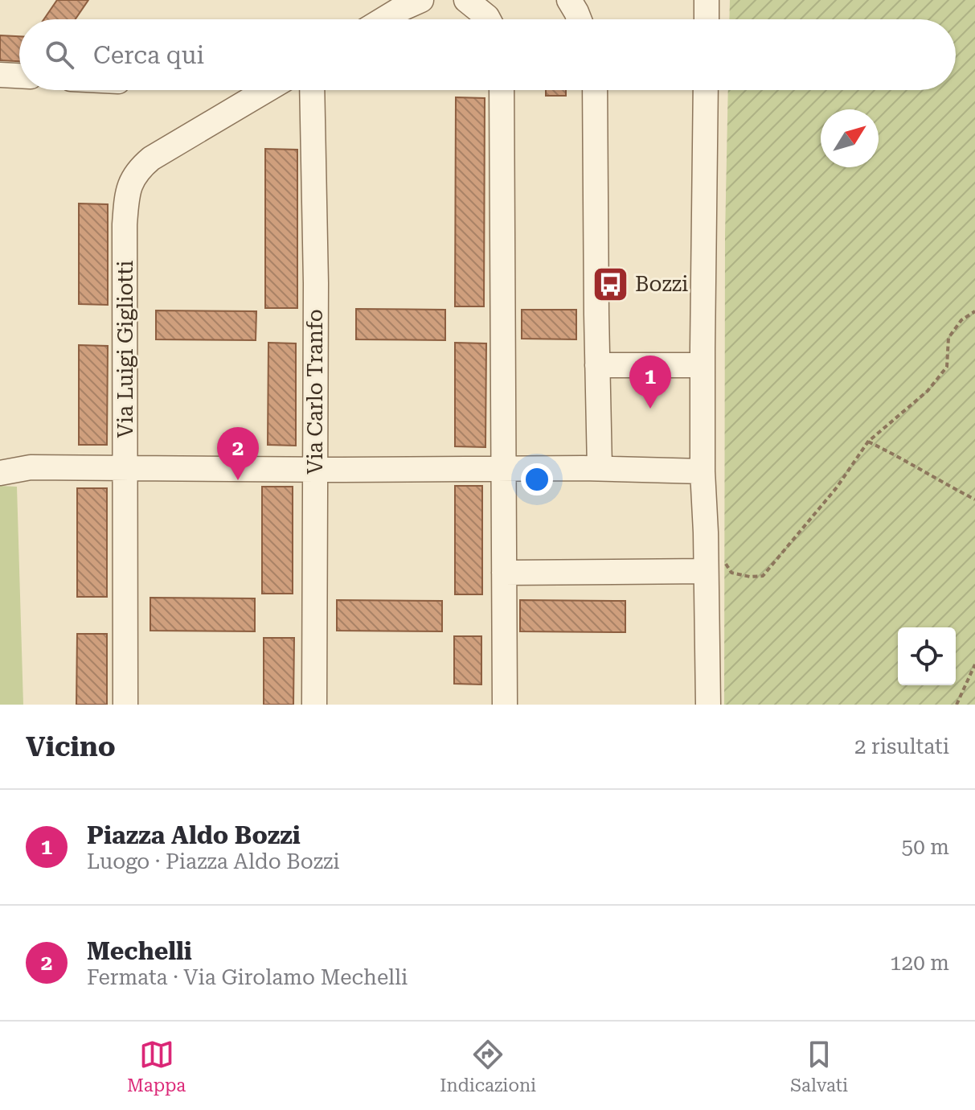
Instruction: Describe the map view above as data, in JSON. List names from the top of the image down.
{
  "streets": {
    "street": ["Via Luigi Gigliotti", "Via Carlo Tranfo"]
  },
  "places": {
    "bus stop": ["Bozzi"]
  },
  "north": "top right",
  "page": {
    "search": "Cerca qui",
    "pins": ["1", "2"],
    "heading": ["Vicino", "2 risultati"],
    "list": [
      {
        "mark": "1",
        "name": "Piazza Aldo Bozzi",
        "note": "Luogo · Piazza Aldo Bozzi",
        "value": "50 m"
      },
      {
        "mark": "2",
        "name": "Mechelli",
        "note": "Fermata · Via Girolamo Mechelli",
        "value": "120 m"
      }
    ],
    "nav": ["Mappa", "Indicazioni", "Salvati"]
  }
}
